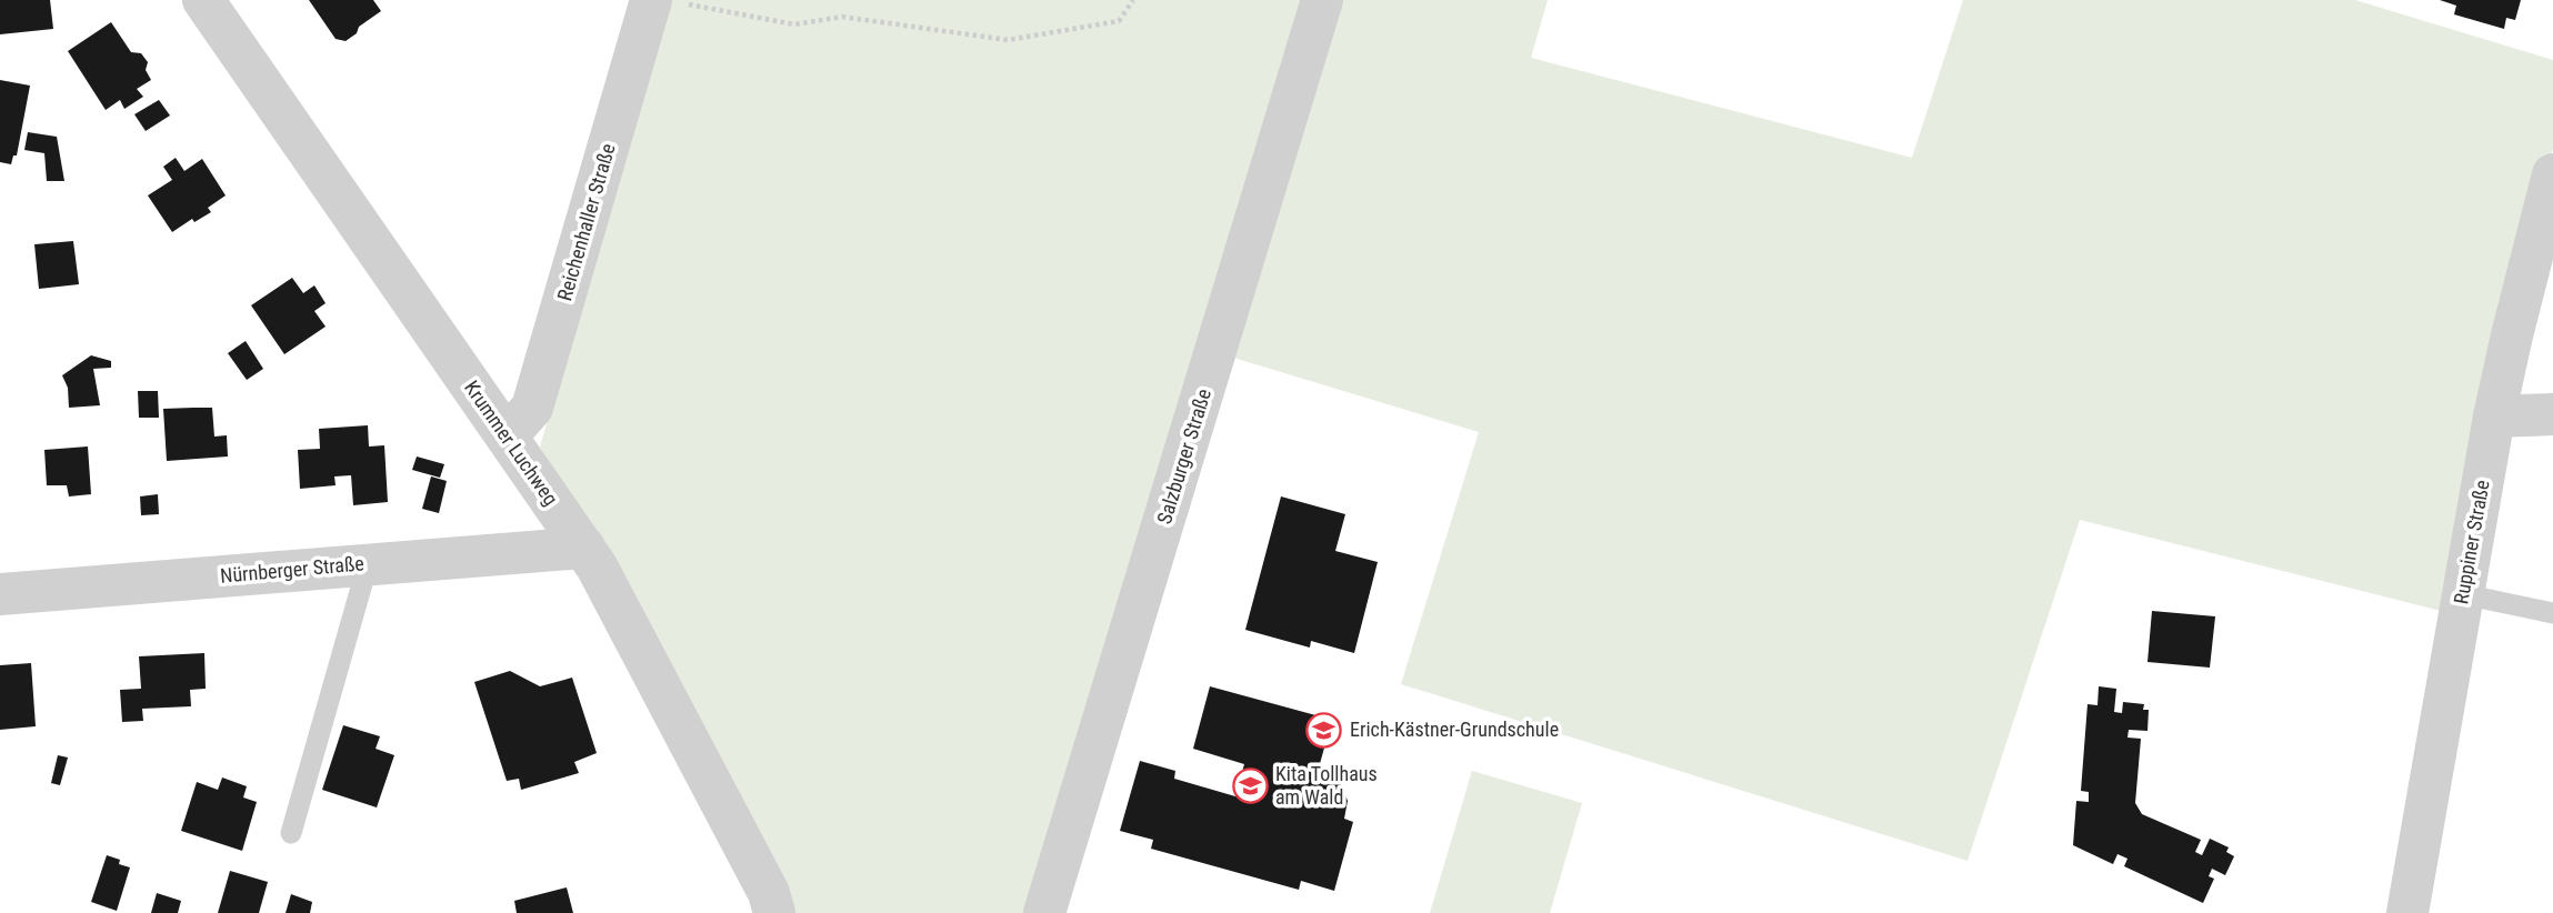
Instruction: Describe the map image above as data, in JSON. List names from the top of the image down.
{
  "streets": {
    "street": [
      "Reichenhaller Straße",
      "Krummer Luchweg",
      "Salzburger Straße",
      "Ruppiner Straße",
      "Nürnberger Straße"
    ]
  },
  "crossings": [
    ["Reichenhaller Straße", "Krummer Luchweg"],
    ["Krummer Luchweg", "Nürnberger Straße"]
  ],
  "places": {
    "school or university": ["Erich-Kästner-Grundschule", "Kita Tollhaus am Wald"]
  }
}
